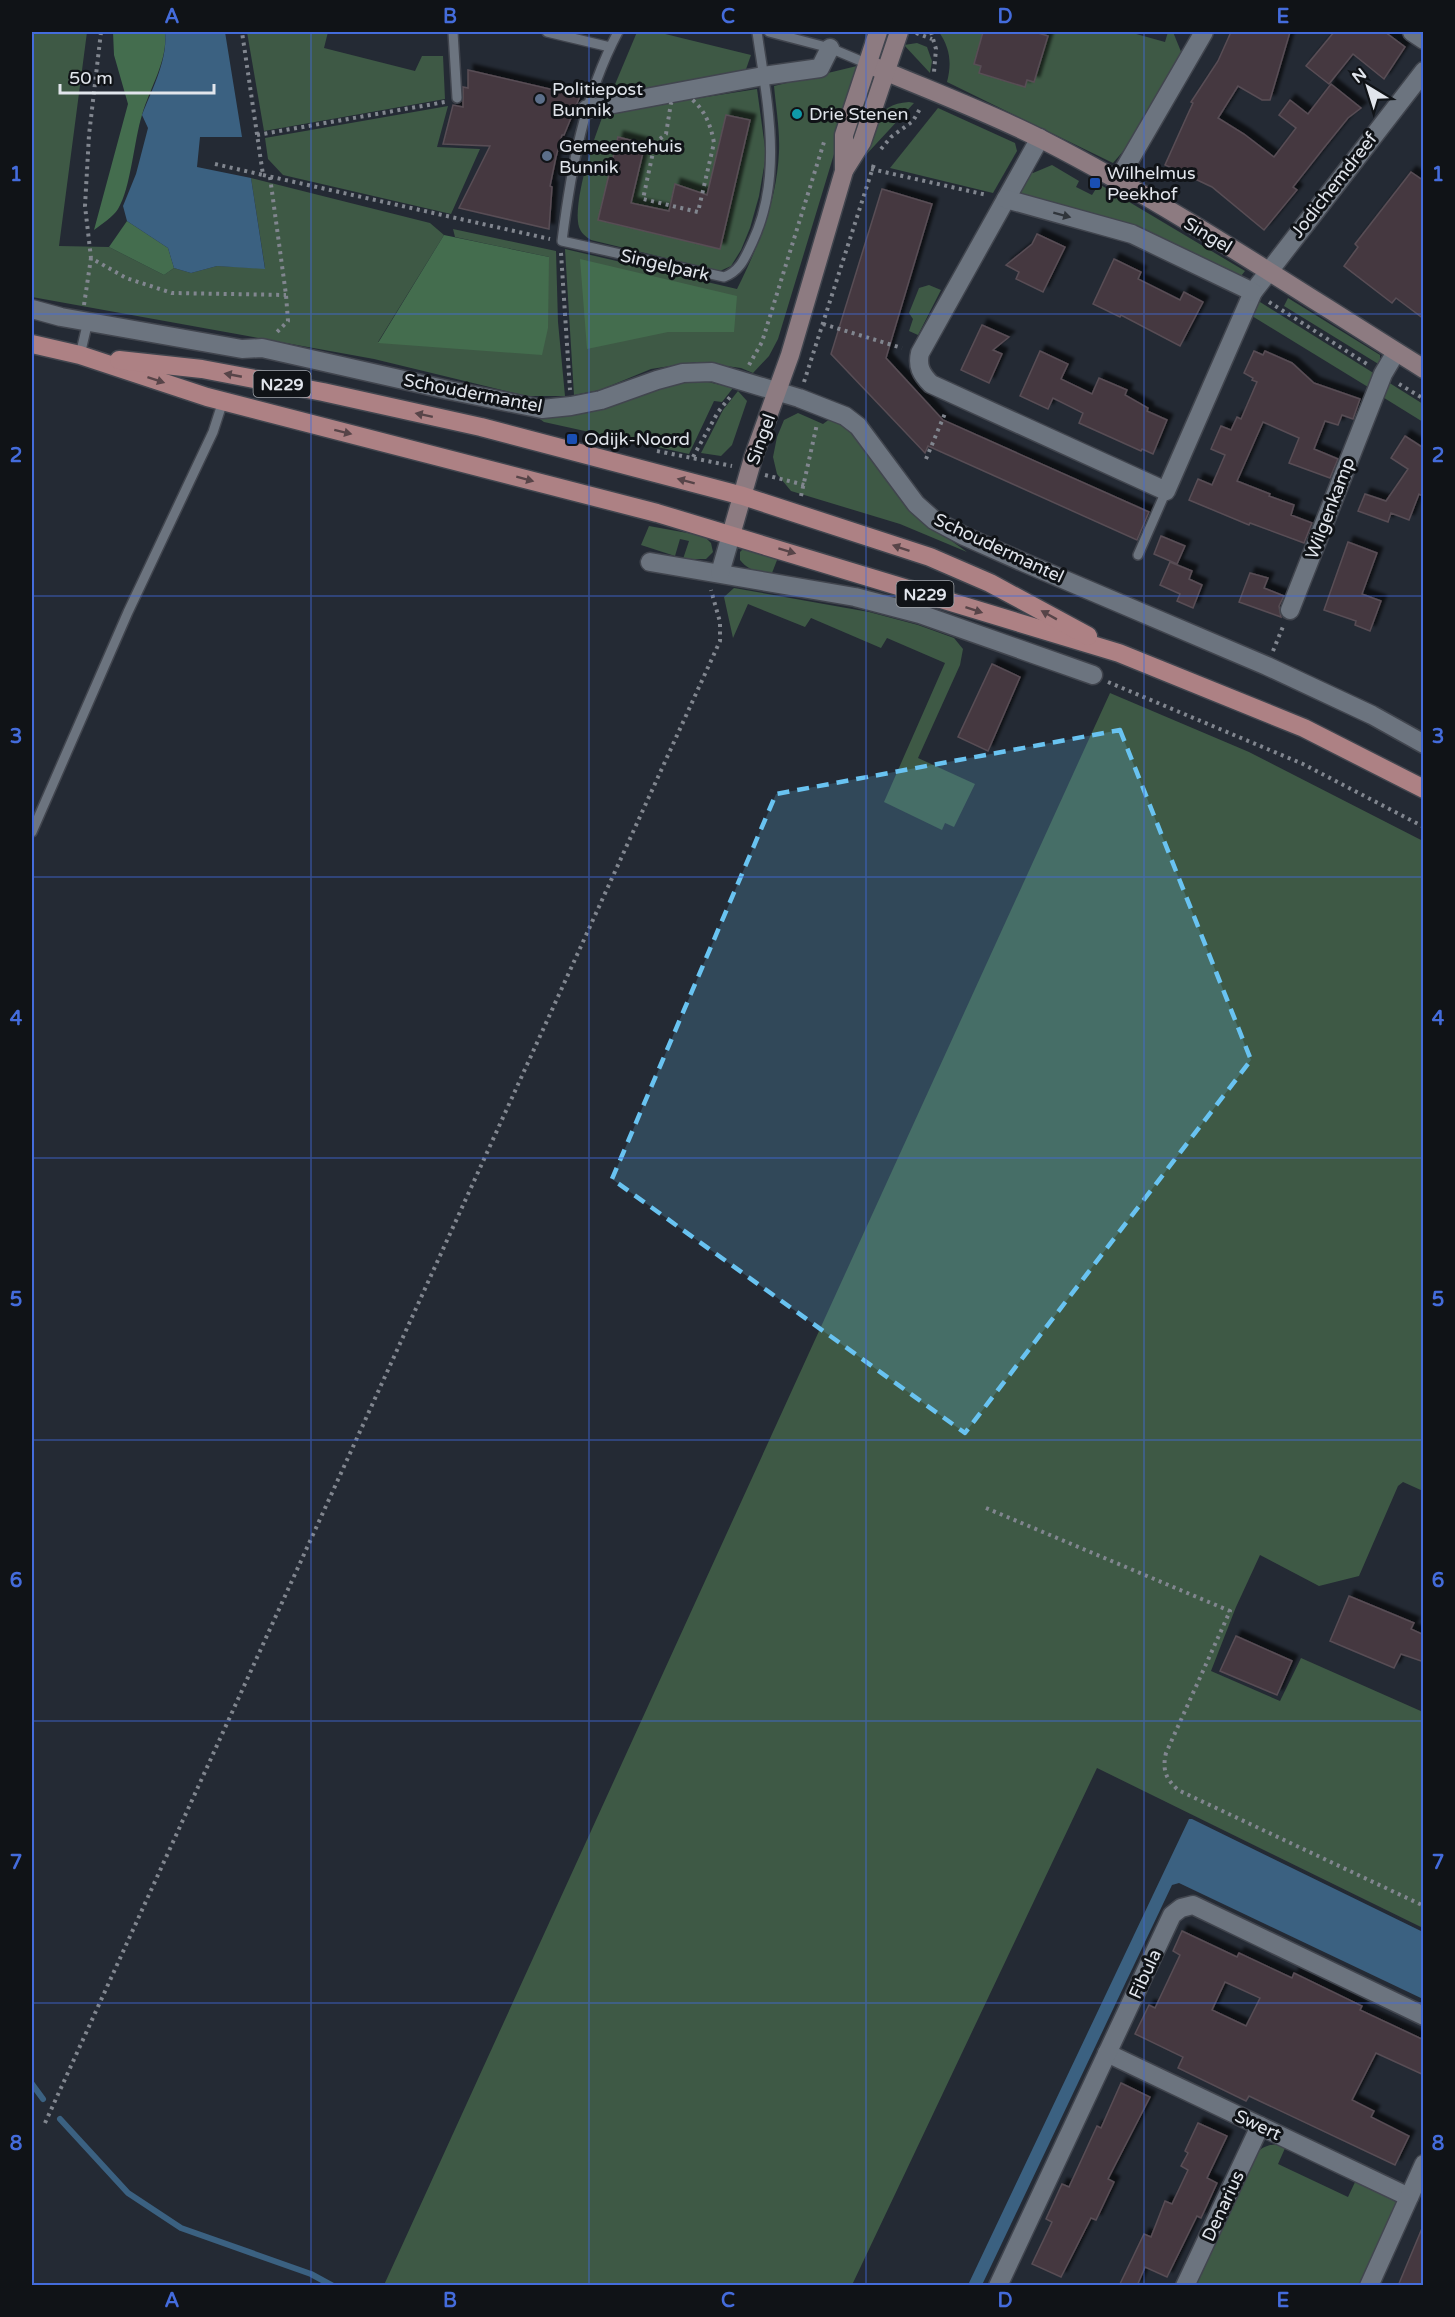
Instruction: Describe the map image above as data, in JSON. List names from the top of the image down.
{
  "streets": {
    "main road": ["N229", "Schoudermantel"],
    "street": [
      "Jodichemdreef",
      "Singel",
      "Wilgenkamp",
      "Fibula",
      "Swert",
      "Denarius"
    ],
    "lane": ["Singelpark"]
  },
  "crossings": [
    ["Jodichemdreef", "Singel"],
    ["Singel", "Schoudermantel"],
    ["Singel", "Wilgenkamp"],
    ["Fibula", "Swert"],
    ["Swert", "Denarius"]
  ],
  "places": {
    "other": ["Politiepost Bunnik", "Drie Stenen", "Gemeentehuis Bunnik"],
    "transit": ["Wilhelmus Peekhof", "Odijk-Noord"]
  },
  "scale_bar": "50 m",
  "north": "top left",
  "grid": {
    "columns": [
      "A",
      "B",
      "C",
      "D",
      "E"
    ],
    "rows": [
      "1",
      "2",
      "3",
      "4",
      "5",
      "6",
      "7",
      "8"
    ]
  }
}
